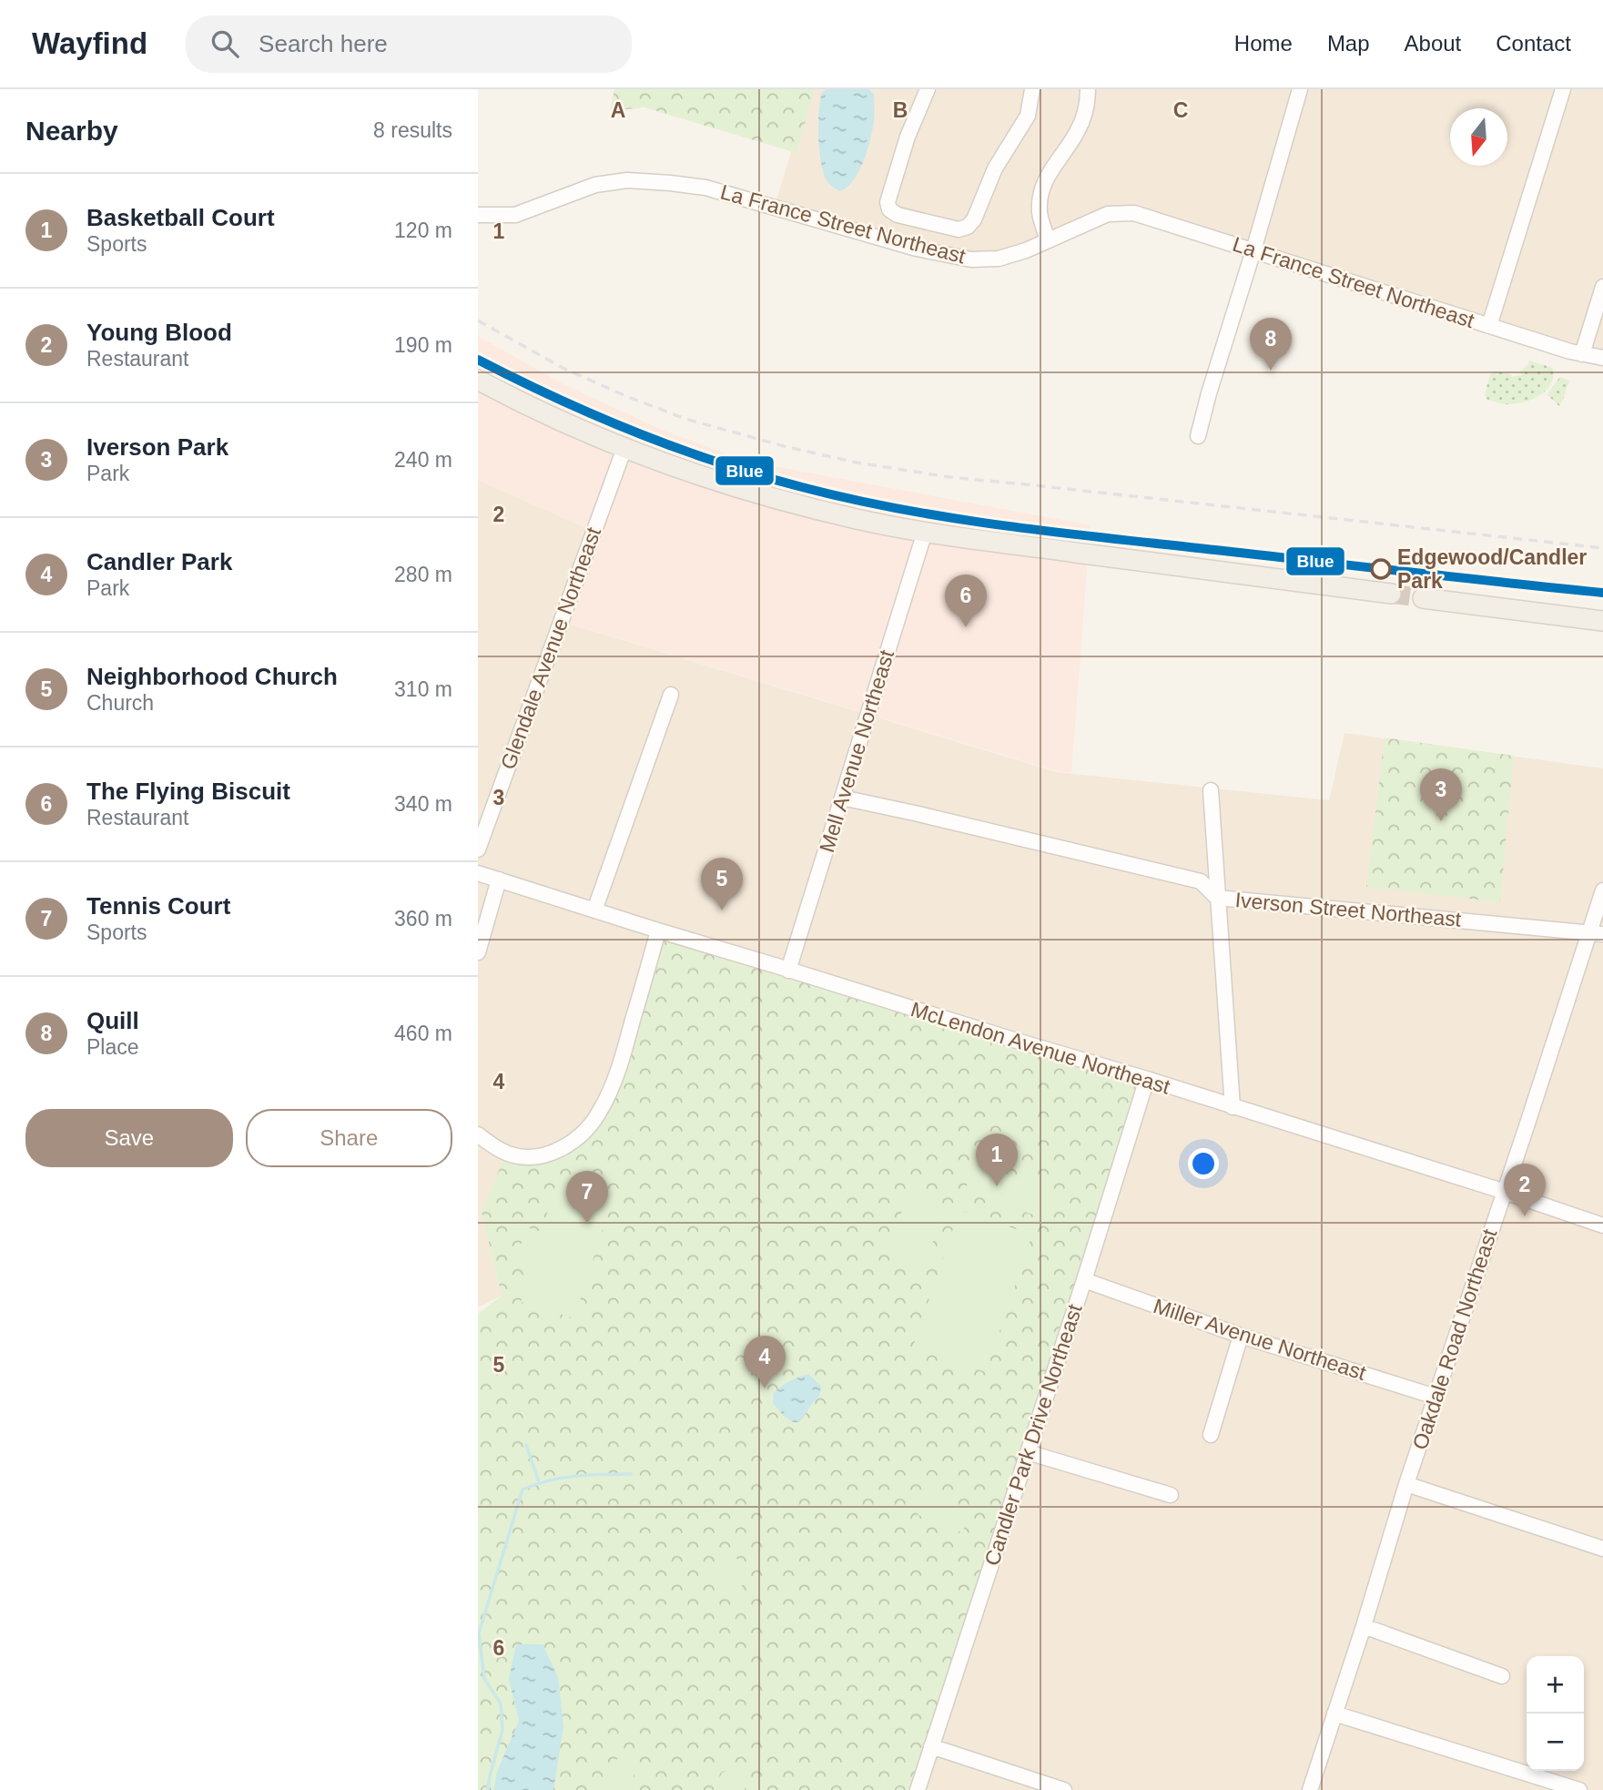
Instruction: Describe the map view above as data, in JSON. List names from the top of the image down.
{
  "streets": {
    "street": [
      "La France Street Northeast",
      "Glendale Avenue Northeast",
      "Mell Avenue Northeast",
      "Iverson Street Northeast",
      "McLendon Avenue Northeast",
      "Miller Avenue Northeast",
      "Oakdale Road Northeast",
      "Candler Park Drive Northeast"
    ]
  },
  "crossings": [
    ["Mell Avenue Northeast", "Iverson Street Northeast"],
    ["Mell Avenue Northeast", "McLendon Avenue Northeast"],
    ["Iverson Street Northeast", "Oakdale Road Northeast"],
    ["McLendon Avenue Northeast", "Oakdale Road Northeast"],
    ["McLendon Avenue Northeast", "Candler Park Drive Northeast"],
    ["Miller Avenue Northeast", "Oakdale Road Northeast"],
    ["Miller Avenue Northeast", "Candler Park Drive Northeast"]
  ],
  "places": ["Edgewood/Candler Park"],
  "lines": ["transit line Blue"],
  "north": "bottom",
  "page": {
    "header": "Wayfind",
    "search": "Search here",
    "nav": [
      "Home",
      "Map",
      "About",
      "Contact"
    ],
    "heading": ["Nearby", "8 results"],
    "list": [
      {
        "mark": "1",
        "name": "Basketball Court",
        "note": "Sports",
        "value": "120 m"
      },
      {
        "mark": "2",
        "name": "Young Blood",
        "note": "Restaurant",
        "value": "190 m"
      },
      {
        "mark": "3",
        "name": "Iverson Park",
        "note": "Park",
        "value": "240 m"
      },
      {
        "mark": "4",
        "name": "Candler Park",
        "note": "Park",
        "value": "280 m"
      },
      {
        "mark": "5",
        "name": "Neighborhood Church",
        "note": "Church",
        "value": "310 m"
      },
      {
        "mark": "6",
        "name": "The Flying Biscuit",
        "note": "Restaurant",
        "value": "340 m"
      },
      {
        "mark": "7",
        "name": "Tennis Court",
        "note": "Sports",
        "value": "360 m"
      },
      {
        "mark": "8",
        "name": "Quill",
        "note": "Place",
        "value": "460 m"
      }
    ],
    "pins": [
      "8",
      "6",
      "3",
      "5",
      "1",
      "2",
      "7",
      "4"
    ],
    "buttons": ["Save", "Share"],
    "map_buttons": ["+", "−"]
  },
  "grid": {
    "columns": ["A", "B", "C"],
    "rows": [
      "1",
      "2",
      "3",
      "4",
      "5",
      "6"
    ]
  }
}
